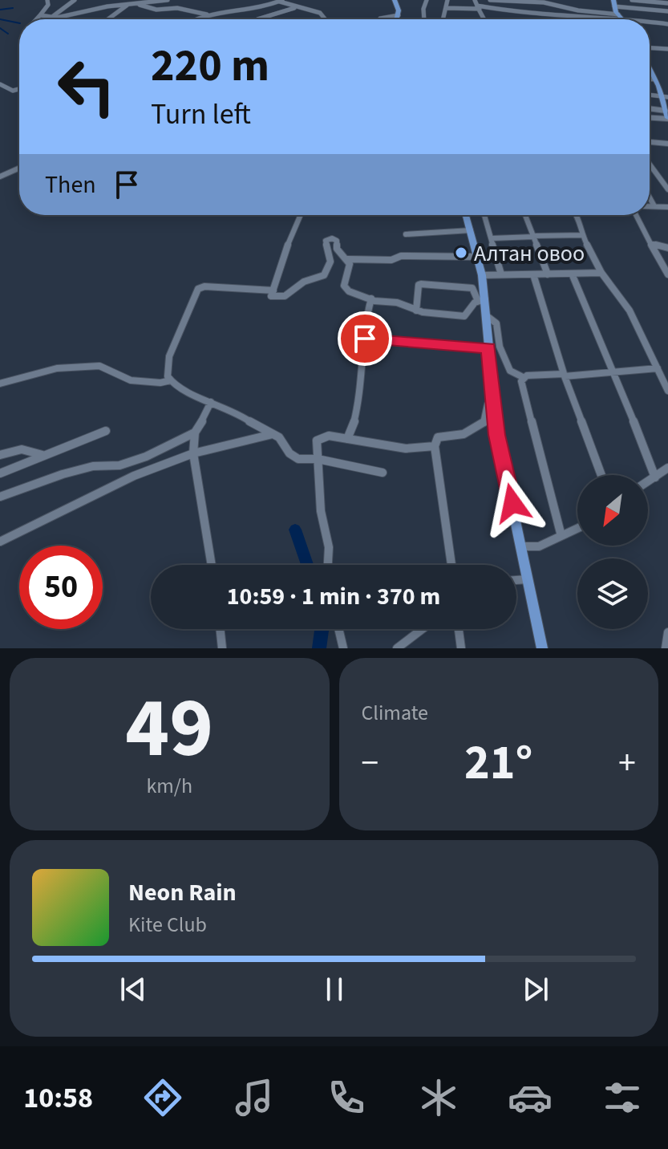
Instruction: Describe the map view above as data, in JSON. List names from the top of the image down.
{
  "places": ["Алтан овоо"],
  "north": "bottom left",
  "page": {
    "turn": ["220 m", "Turn left"],
    "then": "Then",
    "limit": "50",
    "trip": "10:59 · 1 min · 370 m",
    "tile": [
      ["49", "km/h"],
      "Climate"
    ],
    "heat": ["−", "21°", "+"],
    "song": ["Neon Rain", "Kite Club"],
    "tabs": "10:58"
  }
}
